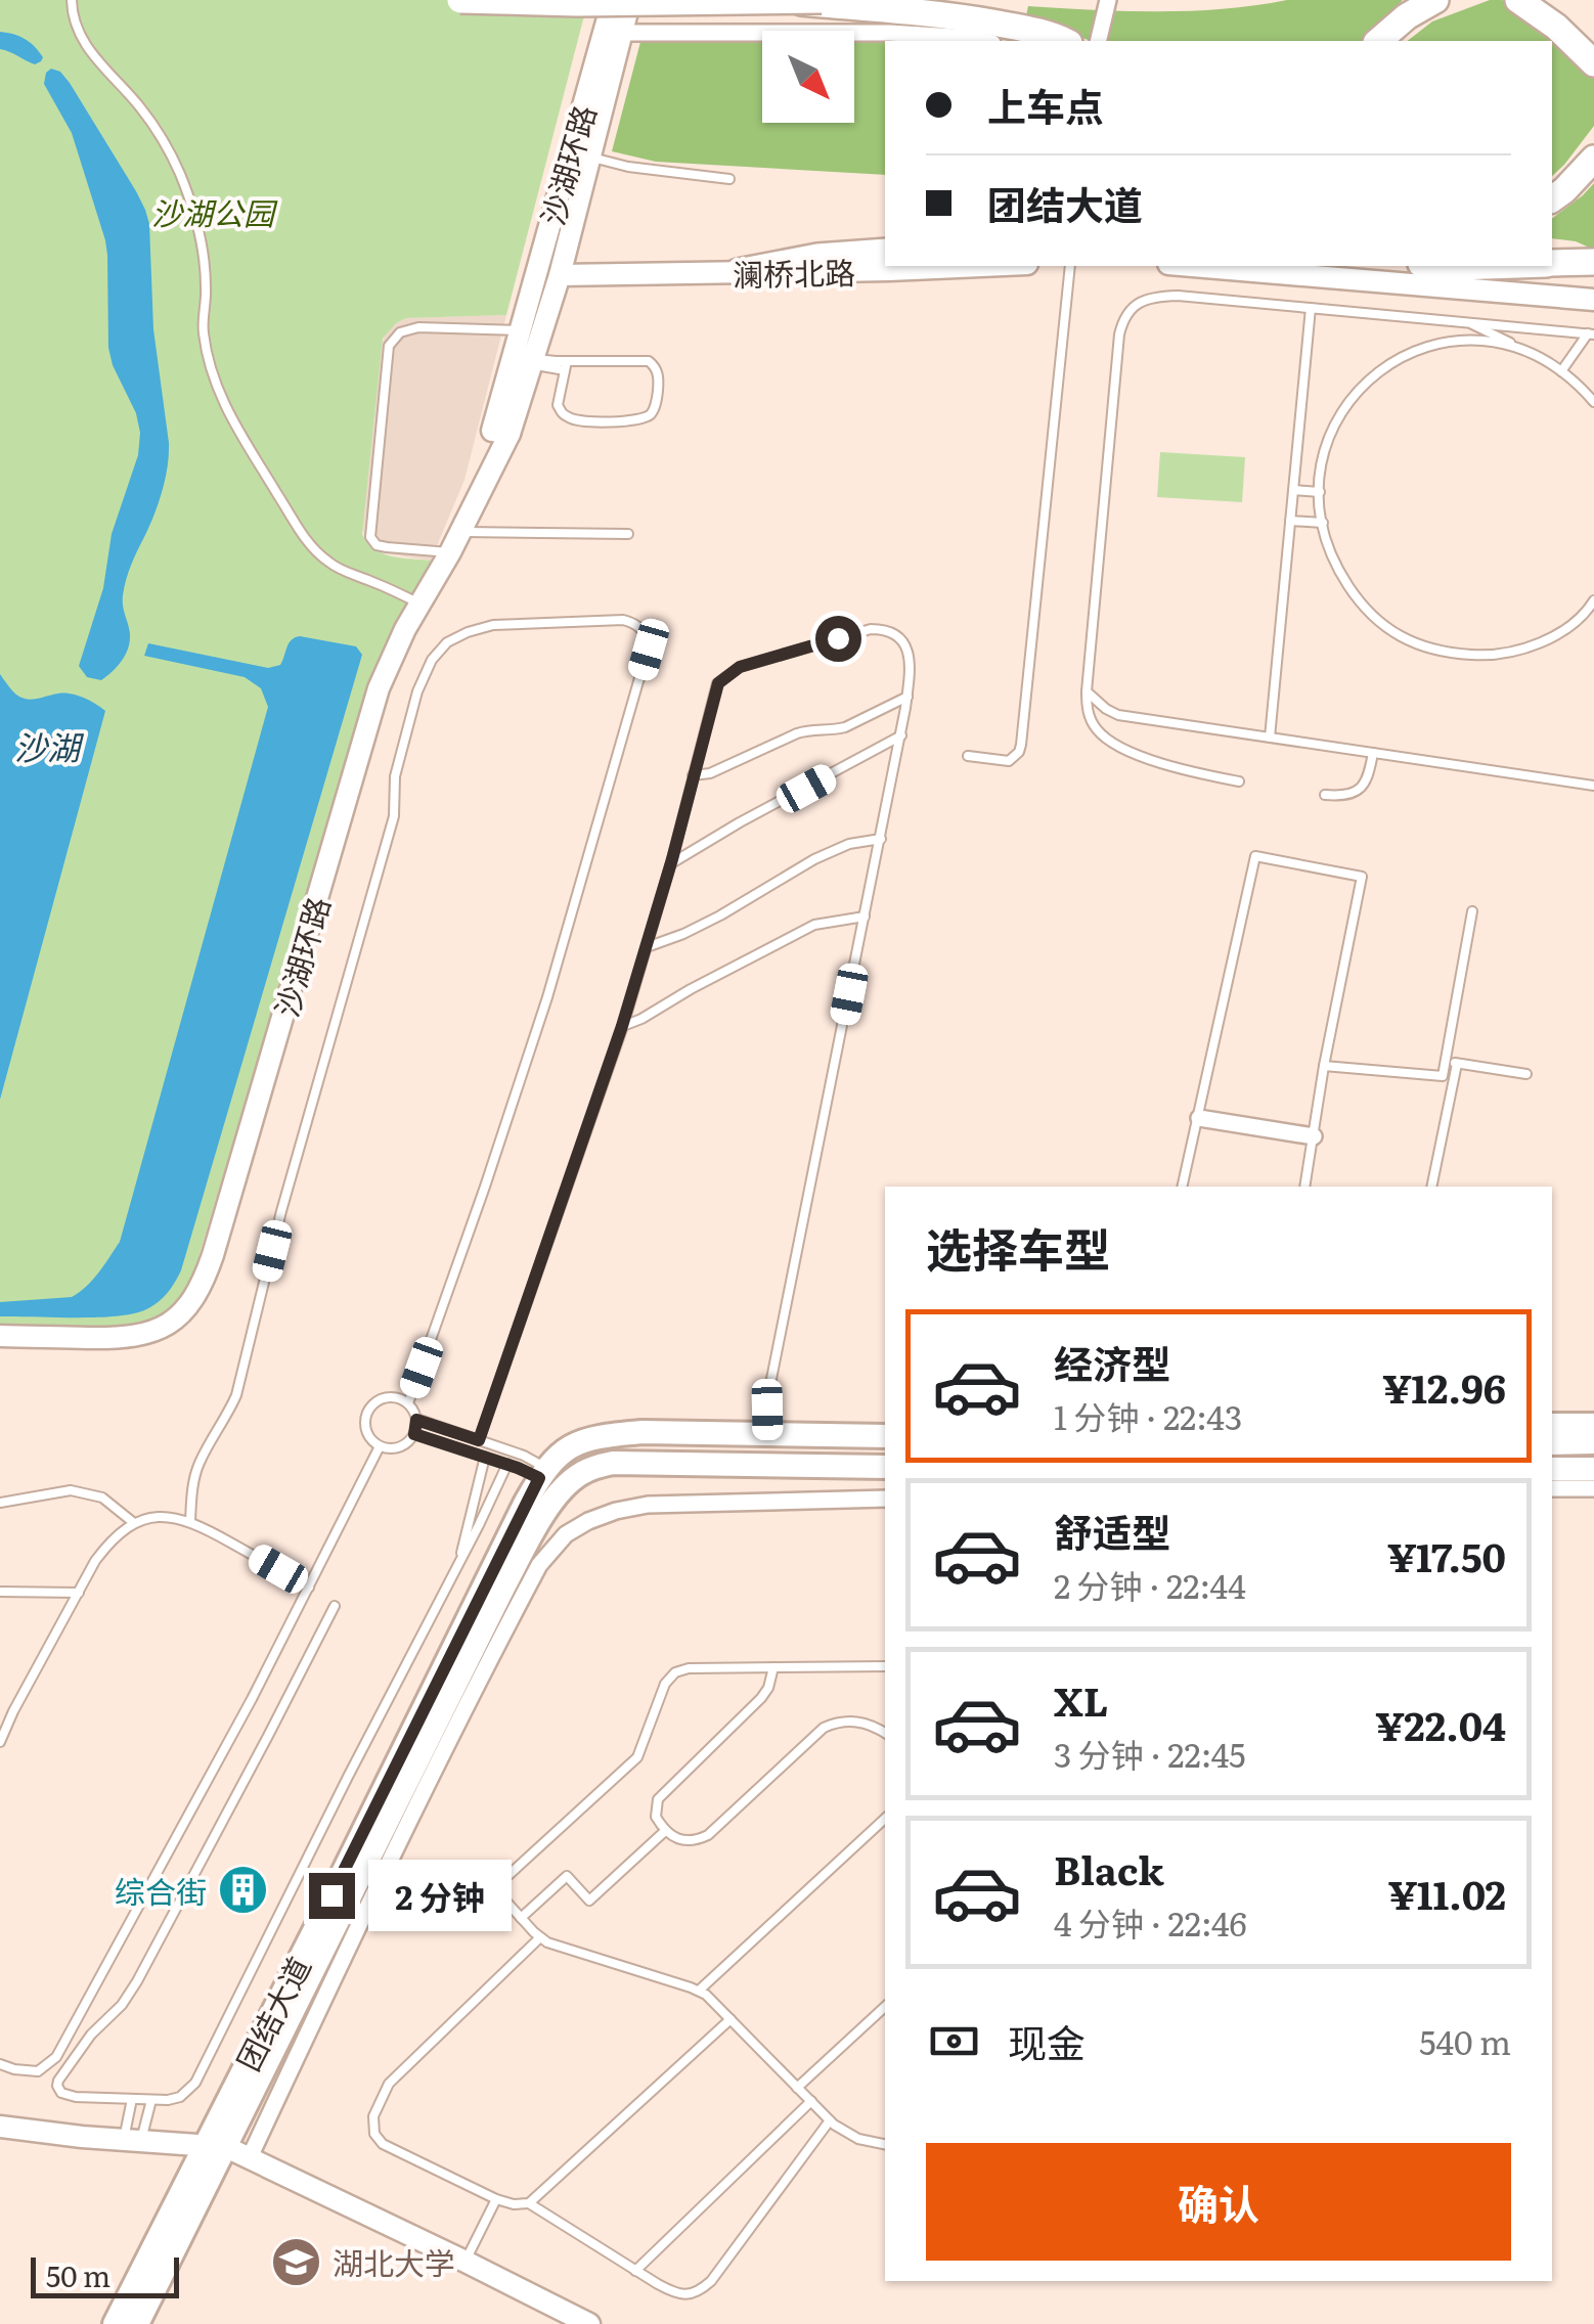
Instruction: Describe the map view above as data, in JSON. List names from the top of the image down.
{
  "streets": {
    "main road": ["团结大道"],
    "street": ["沙湖环路", "澜桥北路"]
  },
  "crossings": [
    ["沙湖环路", "澜桥北路"]
  ],
  "water": ["沙湖"],
  "parks": ["沙湖公园"],
  "places": {
    "building": ["综合街"],
    "school or university": ["湖北大学"]
  },
  "scale_bar": "50 m",
  "north": "bottom right",
  "page": {
    "banner": ["上车点", "团结大道"],
    "heading": "选择车型",
    "list": [
      {
        "name": "经济型",
        "note": "1 分钟 · 22:43",
        "value": "¥12.96"
      },
      {
        "name": "舒适型",
        "note": "2 分钟 · 22:44",
        "value": "¥17.50"
      },
      {
        "name": "XL",
        "note": "3 分钟 · 22:45",
        "value": "¥22.04"
      },
      {
        "name": "Black",
        "note": "4 分钟 · 22:46",
        "value": "¥11.02"
      }
    ],
    "bubble": "2 分钟",
    "pay": ["现金", "540 m"],
    "buttons": "确认",
    "scale": "50 m"
  }
}
